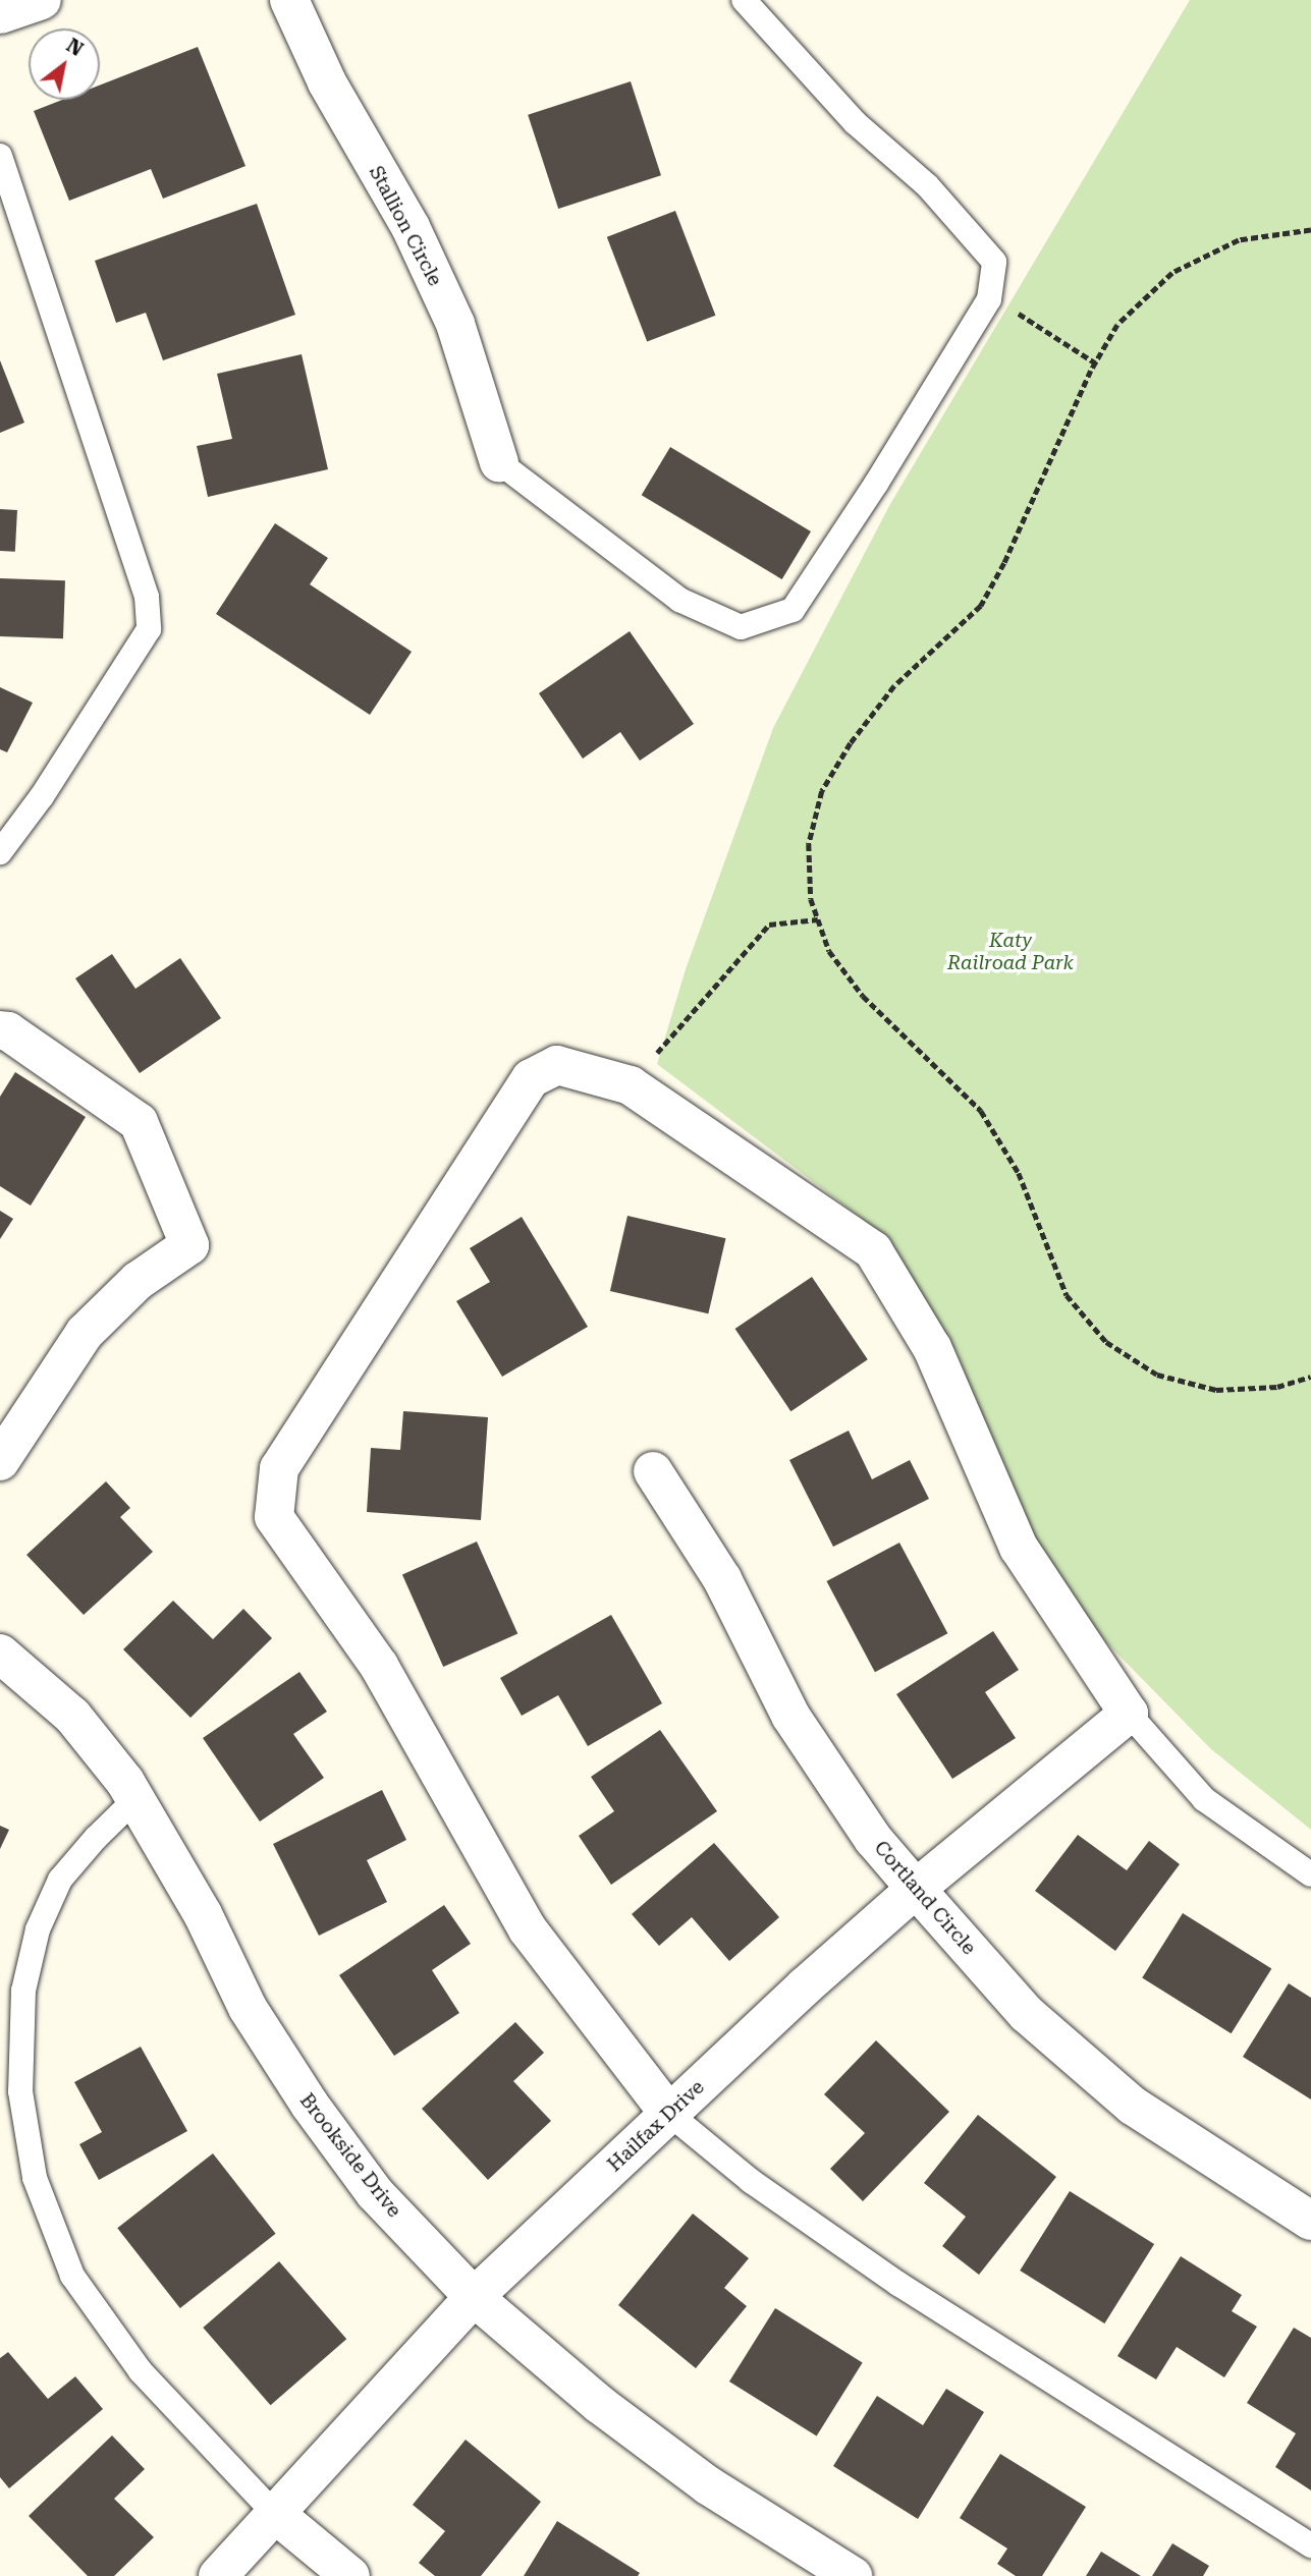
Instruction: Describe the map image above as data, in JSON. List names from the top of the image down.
{
  "streets": {
    "street": [
      "Stallion Circle",
      "Cortland Circle",
      "Hailfax Drive",
      "Brookside Drive"
    ]
  },
  "crossings": [
    ["Cortland Circle", "Hailfax Drive"],
    ["Hailfax Drive", "Brookside Drive"]
  ],
  "parks": ["Katy Railroad Park"],
  "north": "top right"
}
